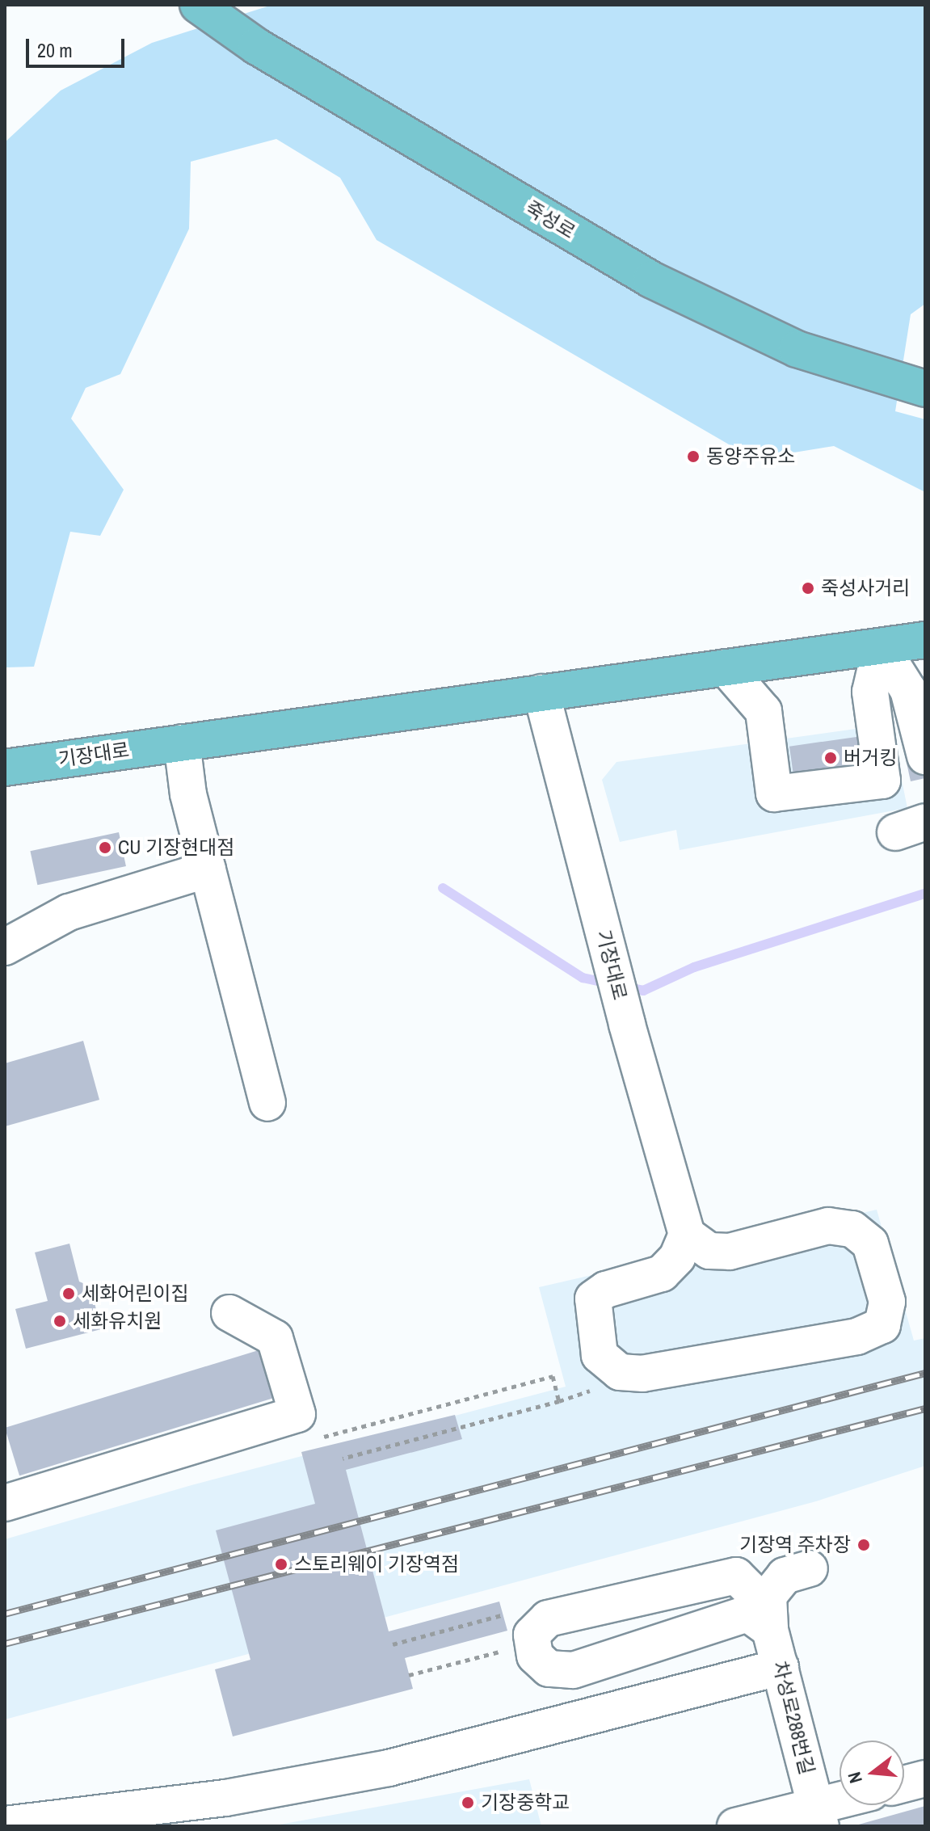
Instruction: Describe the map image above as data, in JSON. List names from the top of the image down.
{
  "streets": {
    "main road": ["죽성로", "기장대로"],
    "street": ["차성로288번길"]
  },
  "places": [
    "동양주유소",
    "죽성사거리",
    "버거킹",
    "CU 기장현대점",
    "세화어린이집",
    "세화유치원",
    "기장역 주차장",
    "스토리웨이 기장역점",
    "기장중학교"
  ],
  "scale_bar": "20 m",
  "north": "left"
}
